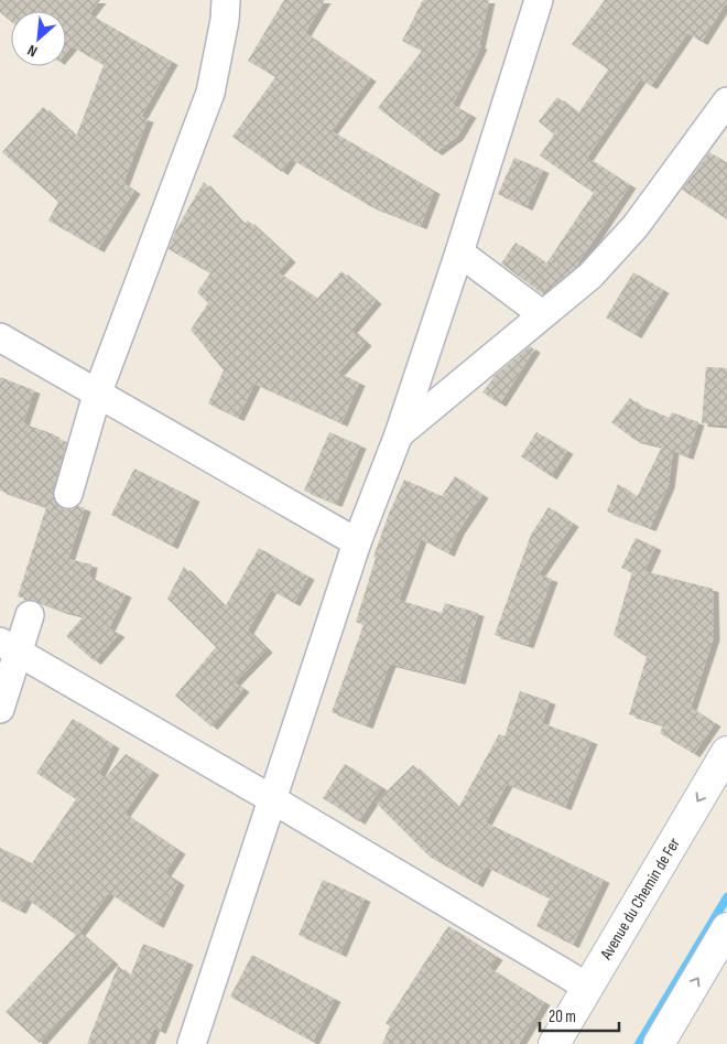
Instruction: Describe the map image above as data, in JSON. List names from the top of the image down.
{
  "streets": {
    "main road": ["Avenue du Chemin de Fer"]
  },
  "scale_bar": "20 m",
  "north": "bottom left"
}
